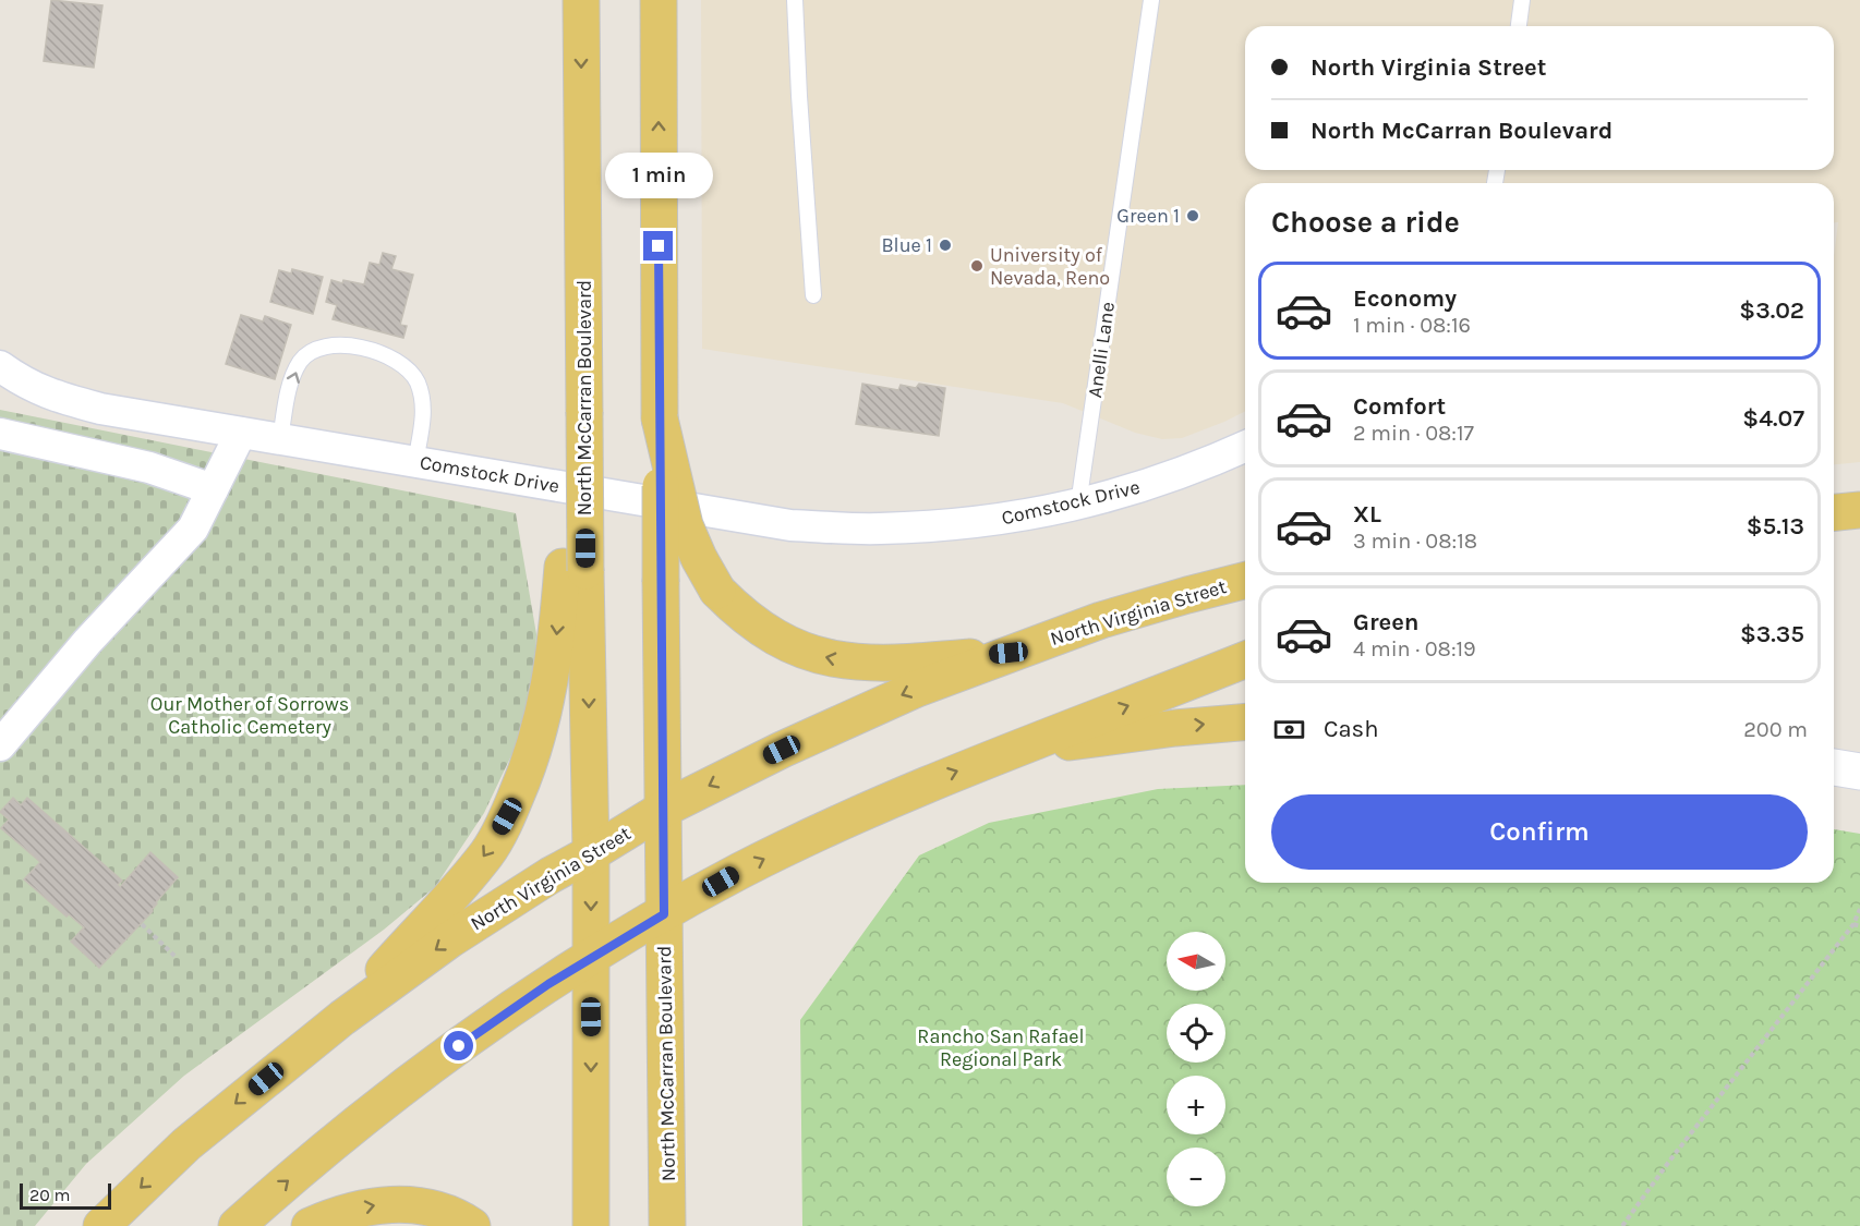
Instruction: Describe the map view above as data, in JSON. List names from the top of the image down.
{
  "streets": {
    "main road": ["North McCarran Boulevard", "North Virginia Street"],
    "street": ["Comstock Drive"],
    "lane": ["Anelli Lane"]
  },
  "crossings": [
    ["Anelli Lane", "Comstock Drive"],
    ["North McCarran Boulevard", "North Virginia Street"]
  ],
  "parks": ["Our Mother of Sorrows Catholic Cemetery", "Rancho San Rafael Regional Park"],
  "places": ["Green 1", "Blue 1", "University of Nevada, Reno"],
  "scale_bar": "20 m",
  "north": "left",
  "page": {
    "banner": ["North Virginia Street", "North McCarran Boulevard"],
    "bubble": "1 min",
    "heading": "Choose a ride",
    "list": [
      {
        "name": "Economy",
        "note": "1 min · 08:16",
        "value": "$3.02"
      },
      {
        "name": "Comfort",
        "note": "2 min · 08:17",
        "value": "$4.07"
      },
      {
        "name": "XL",
        "note": "3 min · 08:18",
        "value": "$5.13"
      },
      {
        "name": "Green",
        "note": "4 min · 08:19",
        "value": "$3.35"
      }
    ],
    "pay": ["Cash", "200 m"],
    "buttons": "Confirm",
    "map_buttons": ["+", "−"],
    "scale": "20 m"
  }
}
